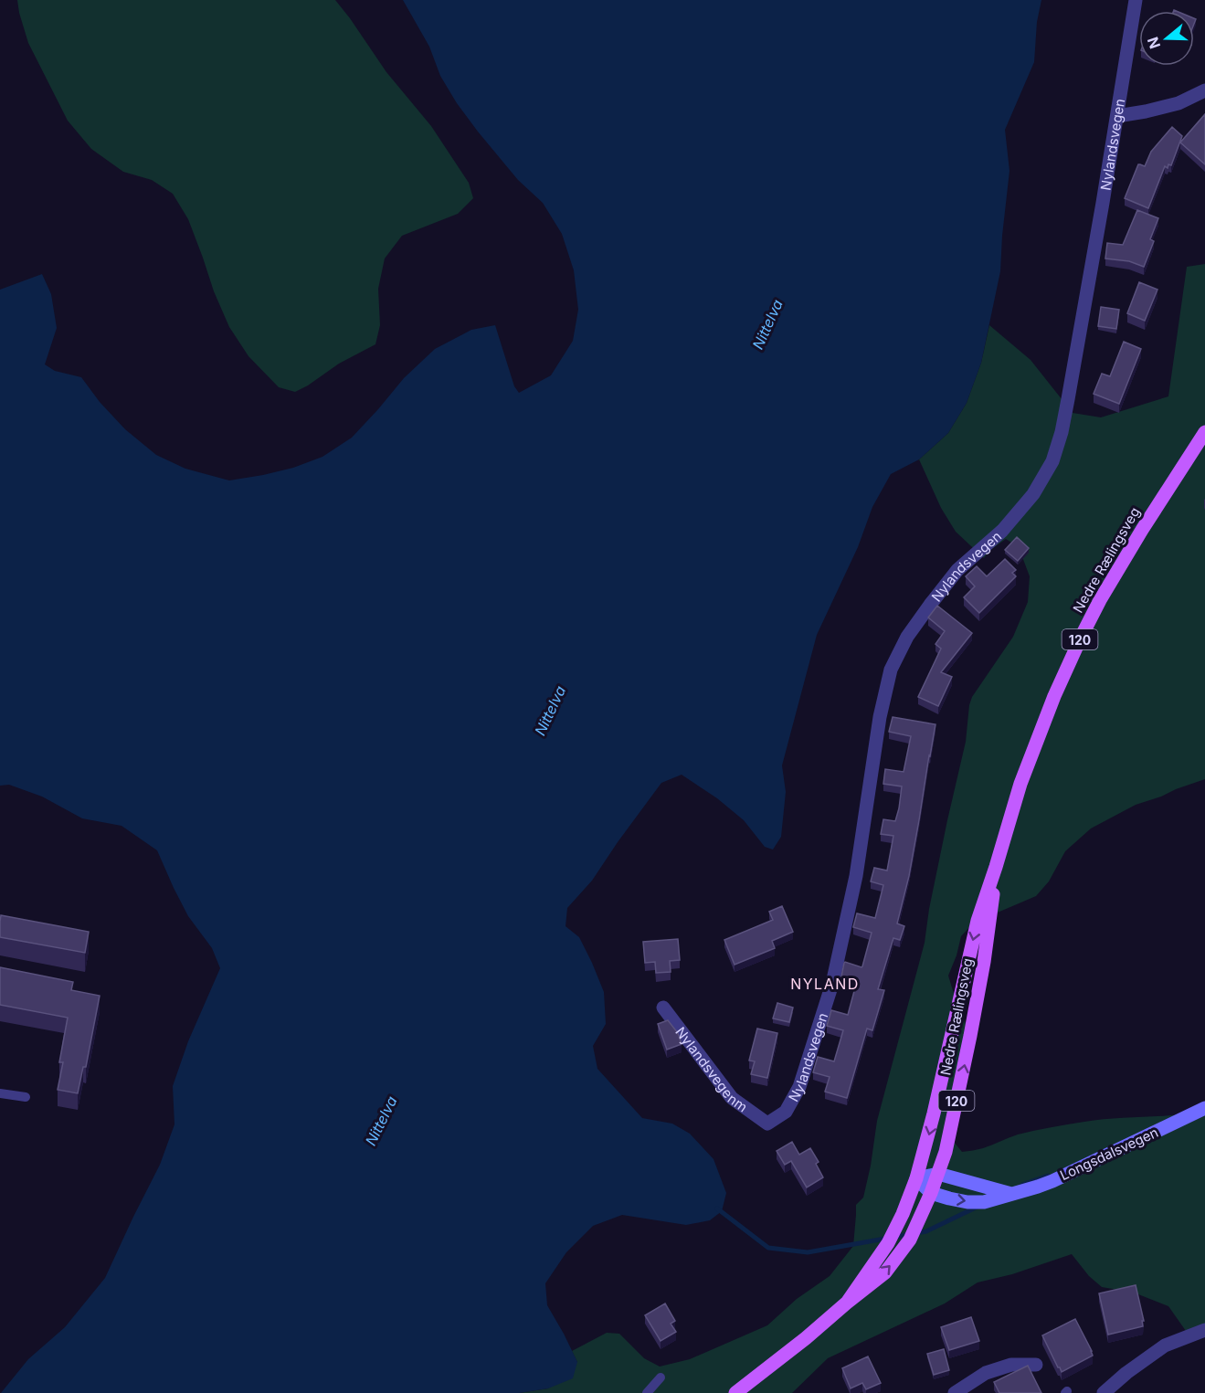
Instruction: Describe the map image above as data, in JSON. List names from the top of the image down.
{
  "streets": {
    "main road": ["Nedre Rælingsveg", "120", "Longsdalsvegen"],
    "street": ["Nylandsvegen", "Nylandsvegenm"]
  },
  "crossings": [
    ["Nylandsvegen", "Nylandsvegenm"],
    ["Nedre Rælingsveg", "Longsdalsvegen"]
  ],
  "districts": ["NYLAND"],
  "water": ["Nittelva"],
  "north": "left"
}
